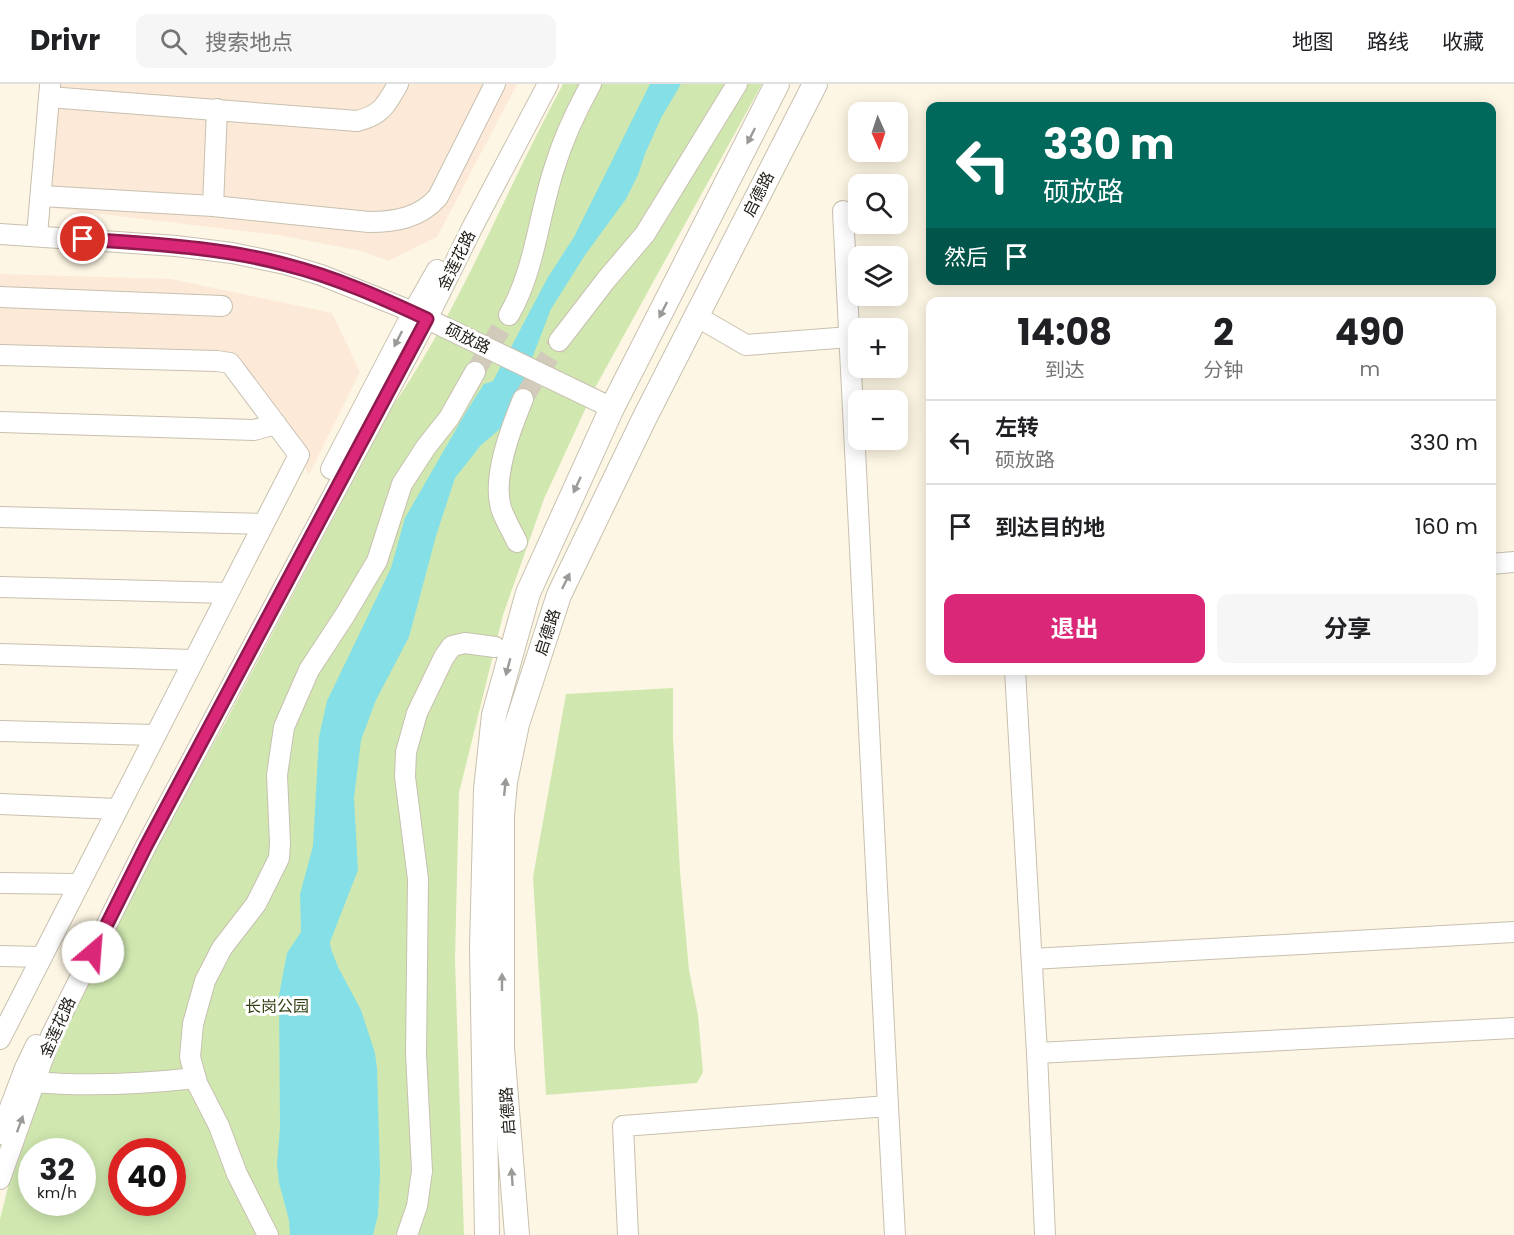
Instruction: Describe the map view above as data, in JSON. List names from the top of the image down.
{
  "streets": {
    "main road": ["启德路"],
    "street": ["金莲花路", "硕放路"]
  },
  "crossings": [
    ["启德路", "硕放路"],
    ["金莲花路", "硕放路"]
  ],
  "parks": ["长岗公园"],
  "north": "bottom",
  "page": {
    "header": "Drivr",
    "search": "搜索地点",
    "nav": ["地图", "路线", "收藏"],
    "map_buttons": ["+", "−"],
    "turn": ["330 m", "硕放路"],
    "then": "然后",
    "eta": [
      "14:08",
      "到达",
      "2",
      "分钟",
      "490",
      "m"
    ],
    "list": [
      {
        "name": "左转",
        "note": "硕放路",
        "value": "330 m"
      },
      {
        "name": "到达目的地",
        "value": "160 m"
      }
    ],
    "buttons": ["退出", "分享"],
    "speed": "32 km/h",
    "limit": "40"
  }
}
